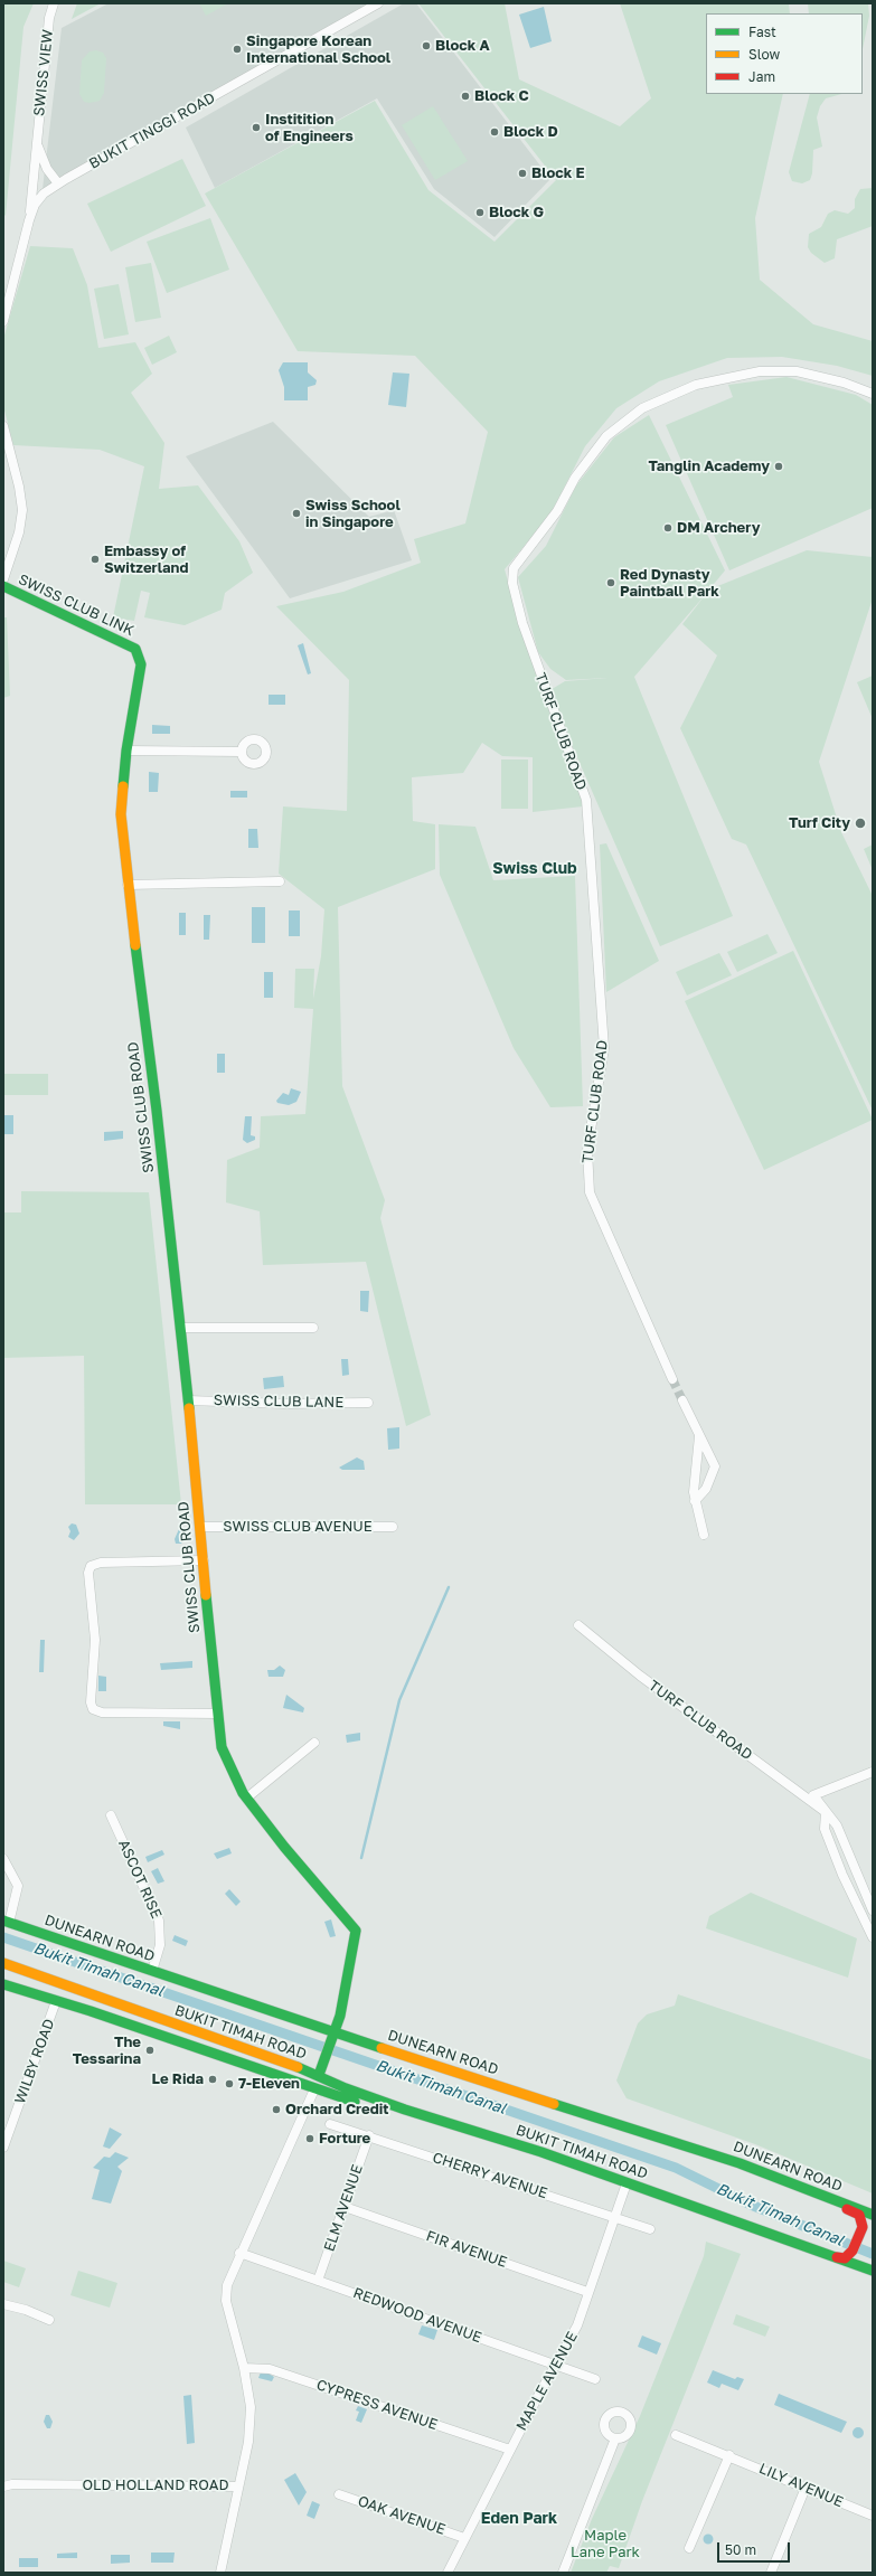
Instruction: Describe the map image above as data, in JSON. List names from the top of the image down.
{
  "streets": {
    "main road": [
      "SWISS CLUB LINK",
      "SWISS CLUB ROAD",
      "DUNEARN ROAD",
      "BUKIT TIMAH ROAD"
    ],
    "street": [
      "SWISS VIEW",
      "BUKIT TINGGI ROAD",
      "TURF CLUB ROAD",
      "SWISS CLUB LANE",
      "SWISS CLUB AVENUE",
      "ASCOT RISE",
      "WILBY ROAD",
      "CHERRY AVENUE",
      "ELM AVENUE",
      "FIR AVENUE",
      "REDWOOD AVENUE",
      "MAPLE AVENUE",
      "CYPRESS AVENUE",
      "OLD HOLLAND ROAD",
      "LILY AVENUE",
      "OAK AVENUE"
    ]
  },
  "crossings": [
    ["SWISS VIEW", "BUKIT TINGGI ROAD"],
    ["SWISS CLUB LINK", "SWISS CLUB ROAD"],
    ["SWISS CLUB ROAD", "SWISS CLUB LANE"],
    ["SWISS CLUB ROAD", "SWISS CLUB AVENUE"],
    ["SWISS CLUB ROAD", "DUNEARN ROAD"],
    ["ASCOT RISE", "DUNEARN ROAD"],
    ["BUKIT TIMAH ROAD", "MAPLE AVENUE"],
    ["CHERRY AVENUE", "ELM AVENUE"],
    ["CHERRY AVENUE", "MAPLE AVENUE"],
    ["ELM AVENUE", "FIR AVENUE"],
    ["ELM AVENUE", "REDWOOD AVENUE"],
    ["FIR AVENUE", "MAPLE AVENUE"],
    ["REDWOOD AVENUE", "MAPLE AVENUE"],
    ["REDWOOD AVENUE", "OLD HOLLAND ROAD"],
    ["MAPLE AVENUE", "CYPRESS AVENUE"],
    ["MAPLE AVENUE", "OAK AVENUE"],
    ["CYPRESS AVENUE", "OLD HOLLAND ROAD"]
  ],
  "districts": ["Swiss Club", "Eden Park"],
  "water": ["Bukit Timah Canal"],
  "parks": ["Maple Lane Park"],
  "places": [
    "Block A",
    "Singapore Korean International School",
    "Block C",
    "Institition of Engineers",
    "Block D",
    "Block E",
    "Block G",
    "Tanglin Academy",
    "Swiss School in Singapore",
    "DM Archery",
    "Embassy of Switzerland",
    "Red Dynasty Paintball Park",
    "Turf City",
    "The Tessarina",
    "Le Rida",
    "7-Eleven",
    "Orchard Credit",
    "Forture"
  ],
  "legend": ["Fast", "Slow", "Jam"],
  "scale_bar": "50 m"
}
